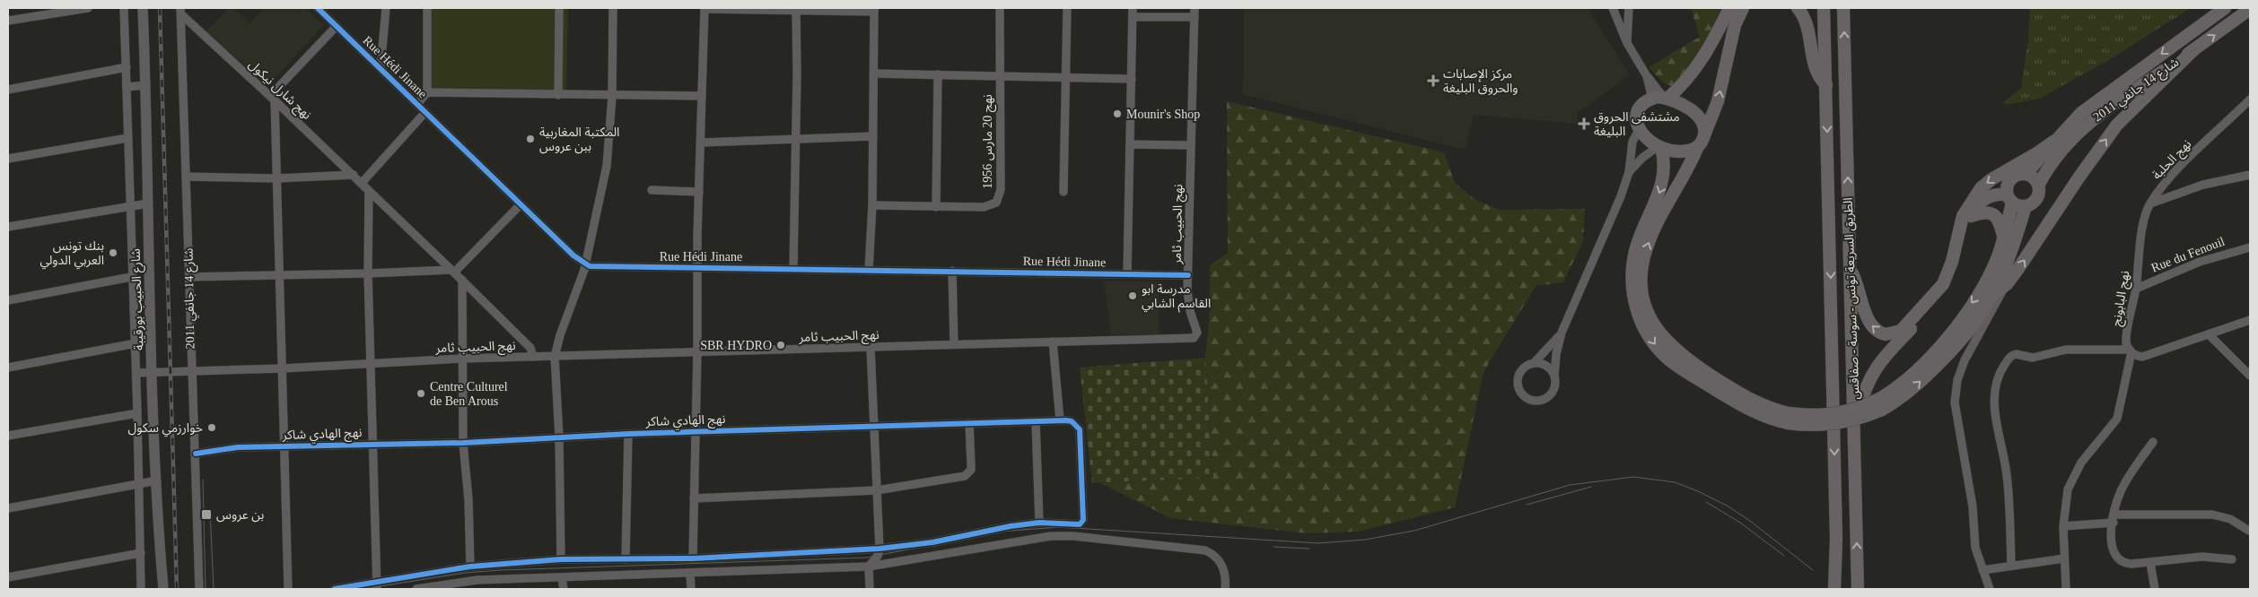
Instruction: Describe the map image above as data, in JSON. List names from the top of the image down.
{
  "streets": {
    "highway": ["شارع 14 جانفي 2011", "الطريق السريعة تونس - سوسة - صفاقس"],
    "main road": ["شارع الحبيب بورقيبة"],
    "street": [
      "Rue Hédi Jinane",
      "نهج شارل نيكول",
      "نهج 20 مارس 1956",
      "نهج الحلبة",
      "نهج الحبيب ثامر",
      "Rue du Fenouil",
      "نهج البابونج",
      "نهج الهادي شاكر"
    ]
  },
  "crossings": [
    ["Rue Hédi Jinane", "نهج الحبيب ثامر"],
    ["نهج شارل نيكول", "شارع 14 جانفي 2011"],
    ["نهج شارل نيكول", "نهج الحبيب ثامر"],
    ["شارع 14 جانفي 2011", "نهج الحبيب ثامر"],
    ["شارع 14 جانفي 2011", "نهج الهادي شاكر"],
    ["نهج الحلبة", "نهج البابونج"],
    ["نهج الحبيب ثامر", "شارع الحبيب بورقيبة"],
    ["Rue du Fenouil", "نهج البابونج"]
  ],
  "places": {
    "health": ["مركز الإصابات والحروق البليغة", "مشتشفى الحروق البليغة"],
    "other": [
      "Mounir's Shop",
      "المكتبة المغاربية ببن عروس",
      "بنك تونس العربي الدولي",
      "مدرسة ابو القاسم الشابي",
      "SBR HYDRO",
      "Centre Culturel de Ben Arous",
      "خوارزمي سكول"
    ],
    "transit": ["بن عروس"]
  }
}
